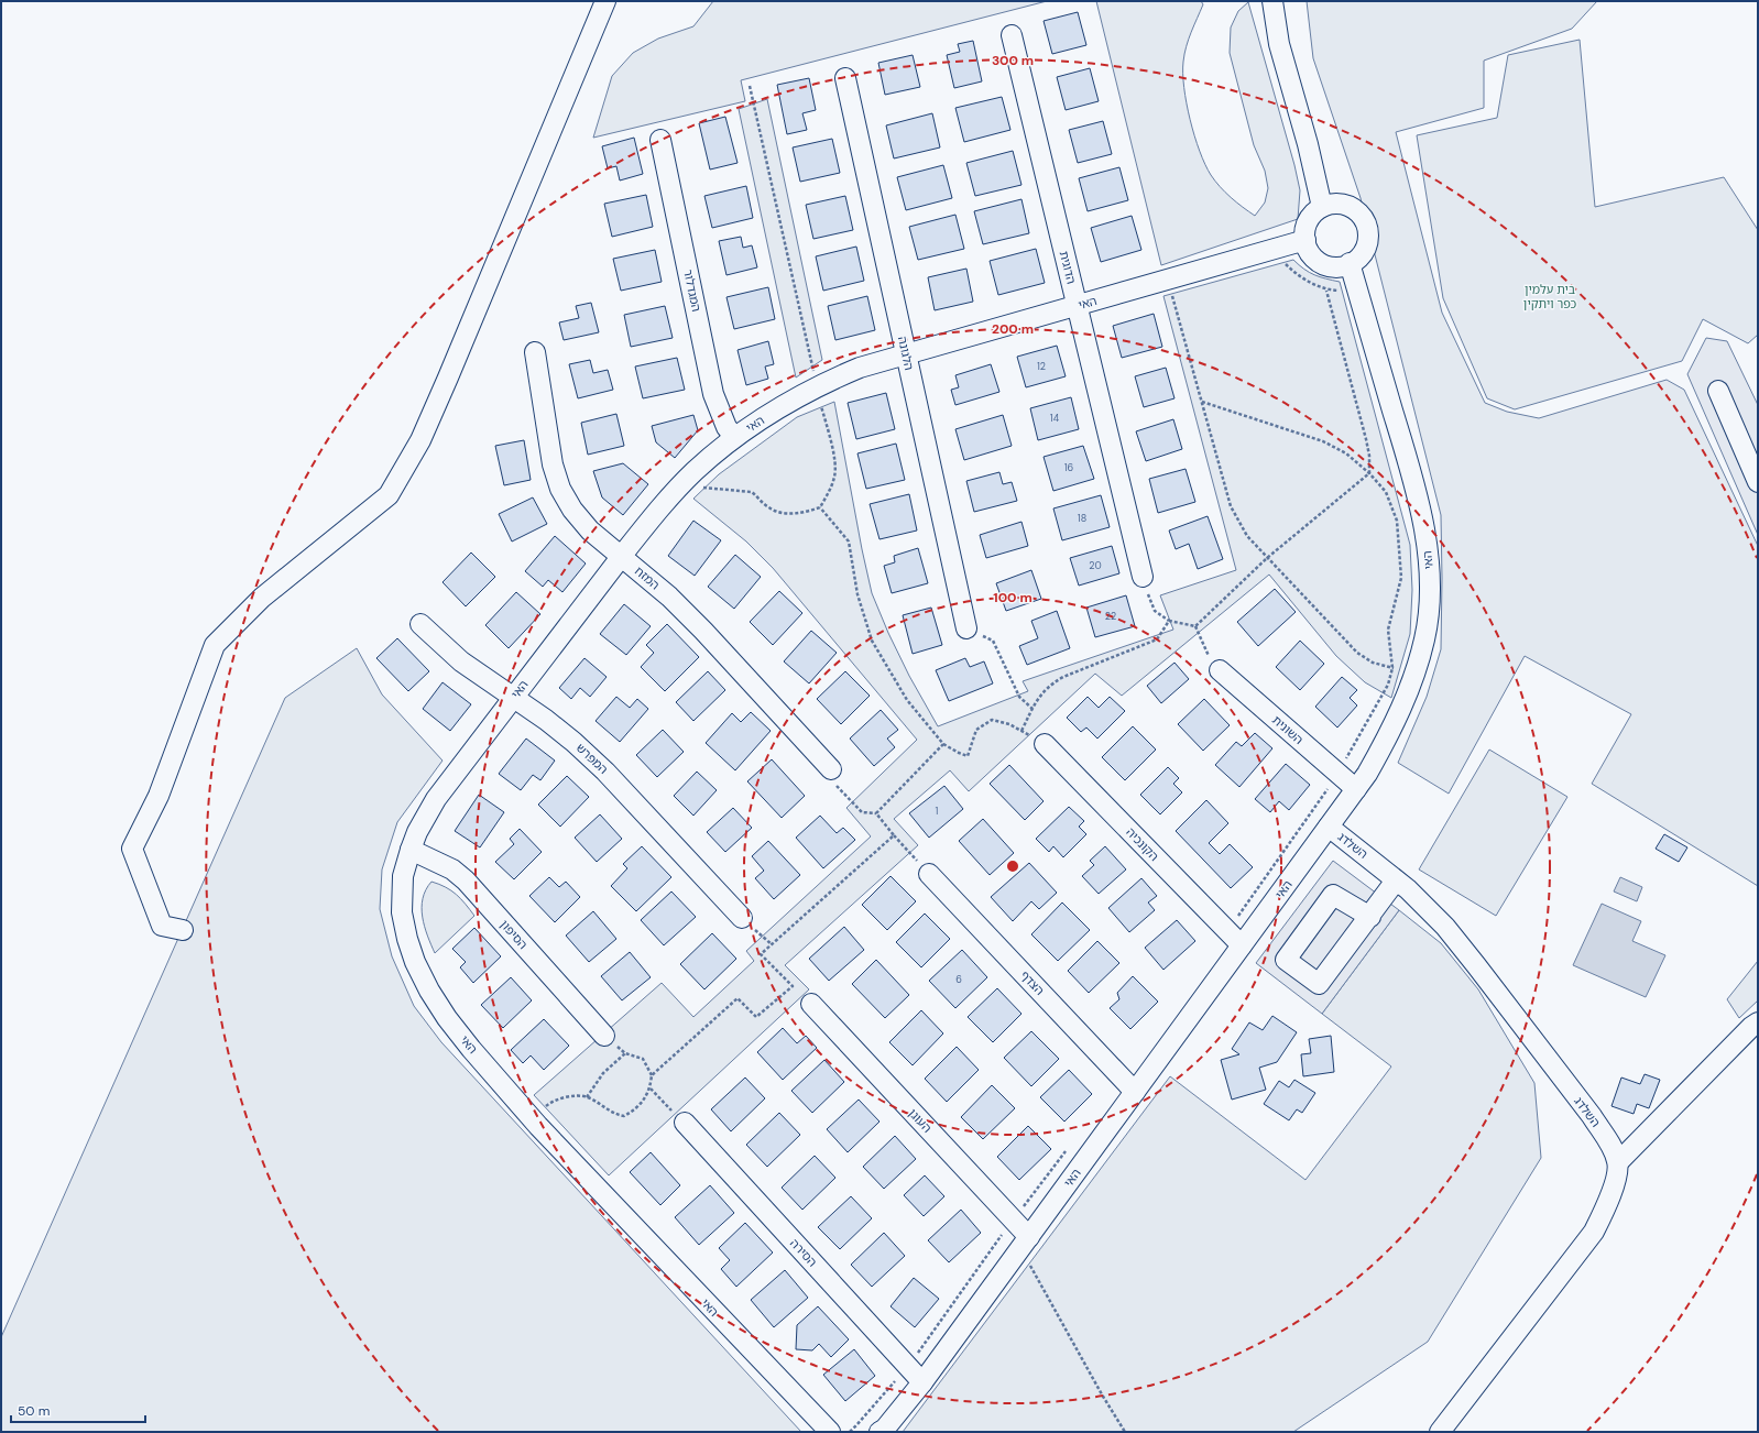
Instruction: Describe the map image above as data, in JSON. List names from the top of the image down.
{
  "streets": {
    "street": [
      "הדוגית",
      "המגדלור",
      "האי",
      "הלגונה",
      "המזח",
      "השונית",
      "המפרש",
      "הקונכיה",
      "השלדג",
      "הסיפון",
      "הצדף",
      "העוגן",
      "הסירה"
    ]
  },
  "crossings": [
    ["הדוגית", "האי"],
    ["המגדלור", "האי"],
    ["האי", "הלגונה"],
    ["האי", "המזח"],
    ["האי", "השונית"],
    ["האי", "המפרש"],
    ["האי", "הקונכיה"],
    ["האי", "השלדג"],
    ["האי", "הסיפון"],
    ["האי", "הצדף"],
    ["האי", "העוגן"],
    ["האי", "הסירה"]
  ],
  "parks": ["בית עלמין כפר ויתקין"],
  "house_numbers": [
    "12",
    "14",
    "16",
    "18",
    "20",
    "22",
    "1",
    "6"
  ],
  "scale_bar": "50 m",
  "rings": ["300 m", "200 m", "100 m"]
}
